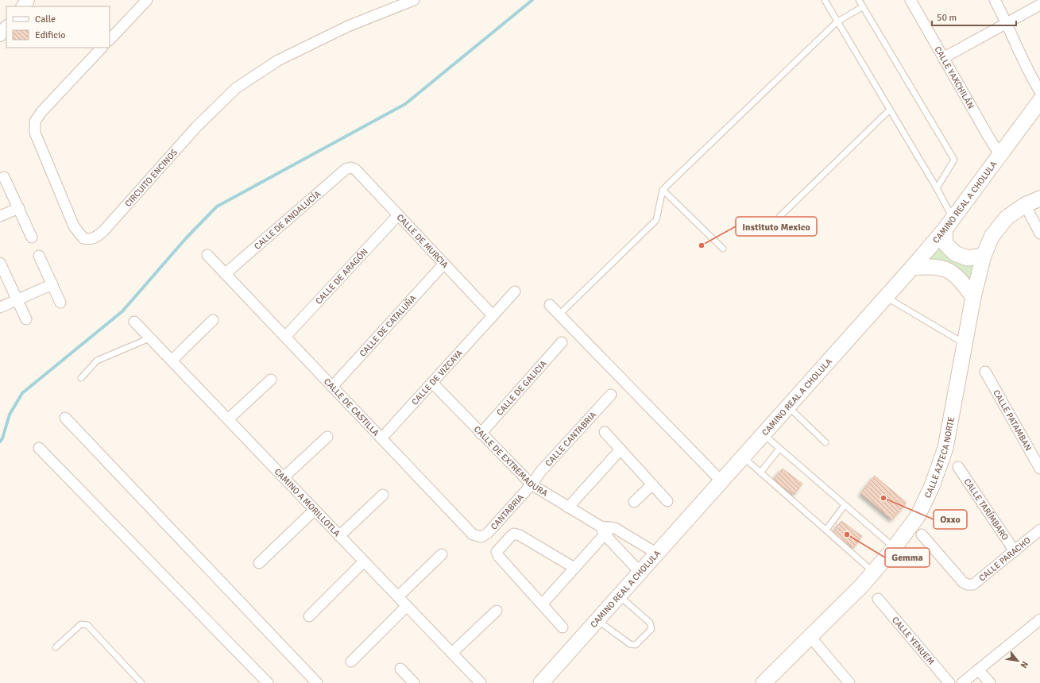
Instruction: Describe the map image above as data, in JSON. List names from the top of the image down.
{
  "streets": {
    "main road": ["CAMINO REAL A CHOLULA", "CALLE AZTECA NORTE"],
    "street": [
      "CALLE YAXCHILÁN",
      "CIRCUITO ENCINOS",
      "CALLE DE ANDALUCÍA",
      "CALLE DE MURCIA",
      "CALLE DE ARAGÓN",
      "CALLE DE CATALUÑA",
      "CALLE DE VIZCAYA",
      "CALLE DE GALICIA",
      "CALLE DE CASTILLA",
      "CALLE PATAMBAN",
      "CALLE CANTABRIA",
      "CALLE DE EXTREMADURA",
      "CAMINO A MORILLOTLA",
      "CALLE TARÍMBARO",
      "CANTABRIA",
      "CALLE PARACHO",
      "CALLE YENUEM"
    ]
  },
  "crossings": [
    ["CALLE YAXCHILÁN", "CAMINO REAL A CHOLULA"],
    ["CAMINO REAL A CHOLULA", "CALLE DE EXTREMADURA"],
    ["CALLE DE ANDALUCÍA", "CALLE DE MURCIA"],
    ["CALLE DE ANDALUCÍA", "CALLE DE CASTILLA"],
    ["CALLE DE MURCIA", "CALLE DE ARAGÓN"],
    ["CALLE DE MURCIA", "CALLE DE CATALUÑA"],
    ["CALLE DE MURCIA", "CALLE DE VIZCAYA"],
    ["CALLE DE ARAGÓN", "CALLE DE CASTILLA"],
    ["CALLE DE CATALUÑA", "CALLE DE CASTILLA"],
    ["CALLE DE VIZCAYA", "CALLE DE CASTILLA"],
    ["CALLE DE VIZCAYA", "CALLE DE EXTREMADURA"],
    ["CALLE DE GALICIA", "CALLE DE EXTREMADURA"],
    ["CALLE DE CASTILLA", "CANTABRIA"],
    ["CALLE CANTABRIA", "CALLE DE EXTREMADURA"],
    ["CALLE CANTABRIA", "CANTABRIA"],
    ["CALLE DE EXTREMADURA", "CANTABRIA"],
    ["CALLE TARÍMBARO", "CALLE PARACHO"]
  ],
  "places": ["Instituto Mexico", "Oxxo", "Gemma"],
  "legend": ["Calle", "Edificio"],
  "scale_bar": "50 m",
  "north": "bottom right"
}
